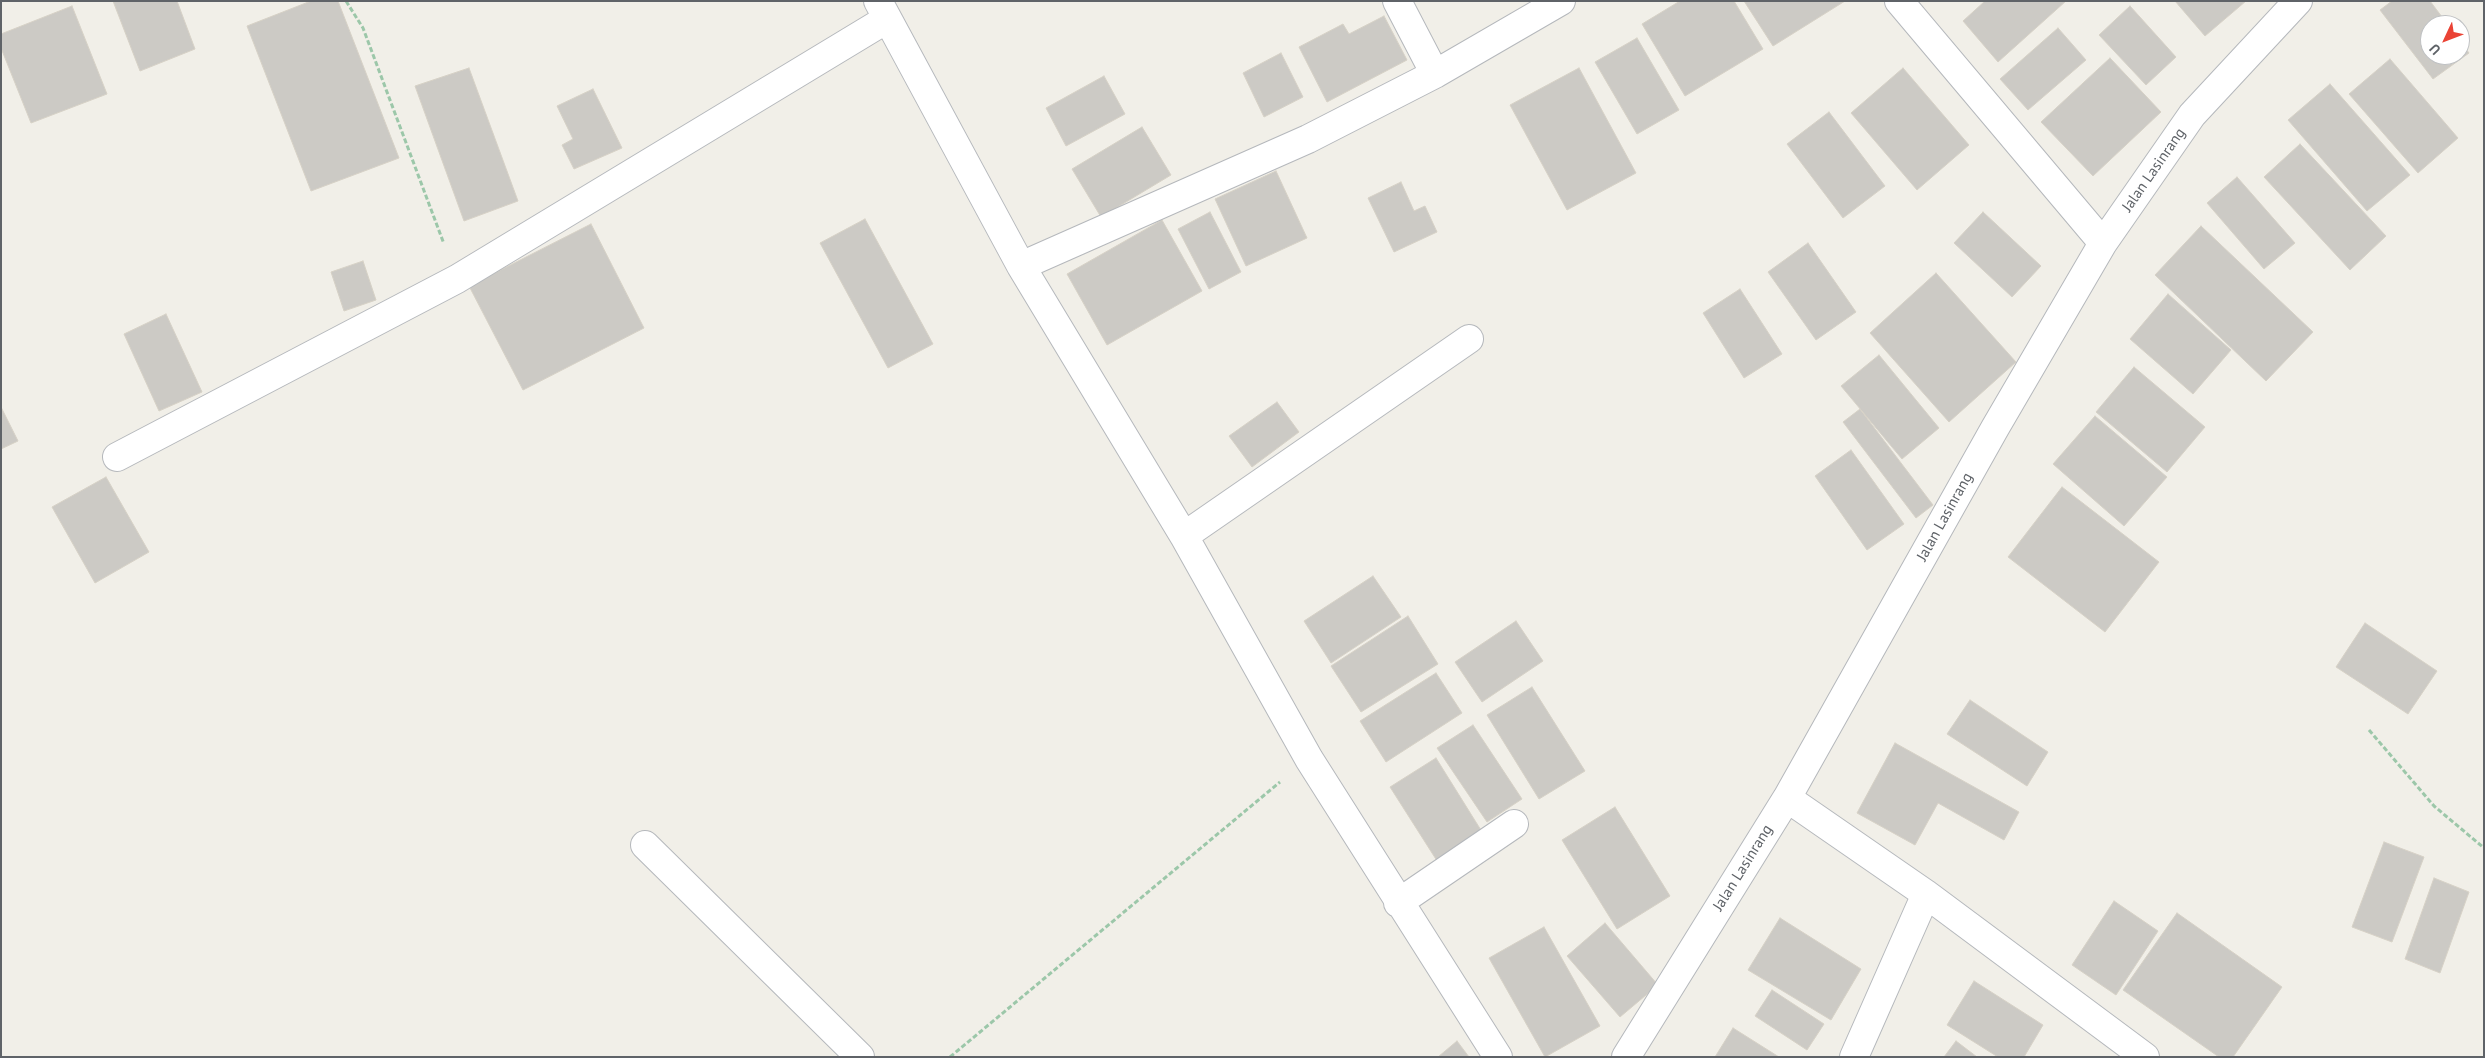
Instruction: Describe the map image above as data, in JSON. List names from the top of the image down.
{
  "streets": {
    "street": ["Jalan Lasinrang"]
  },
  "north": "bottom left"
}
